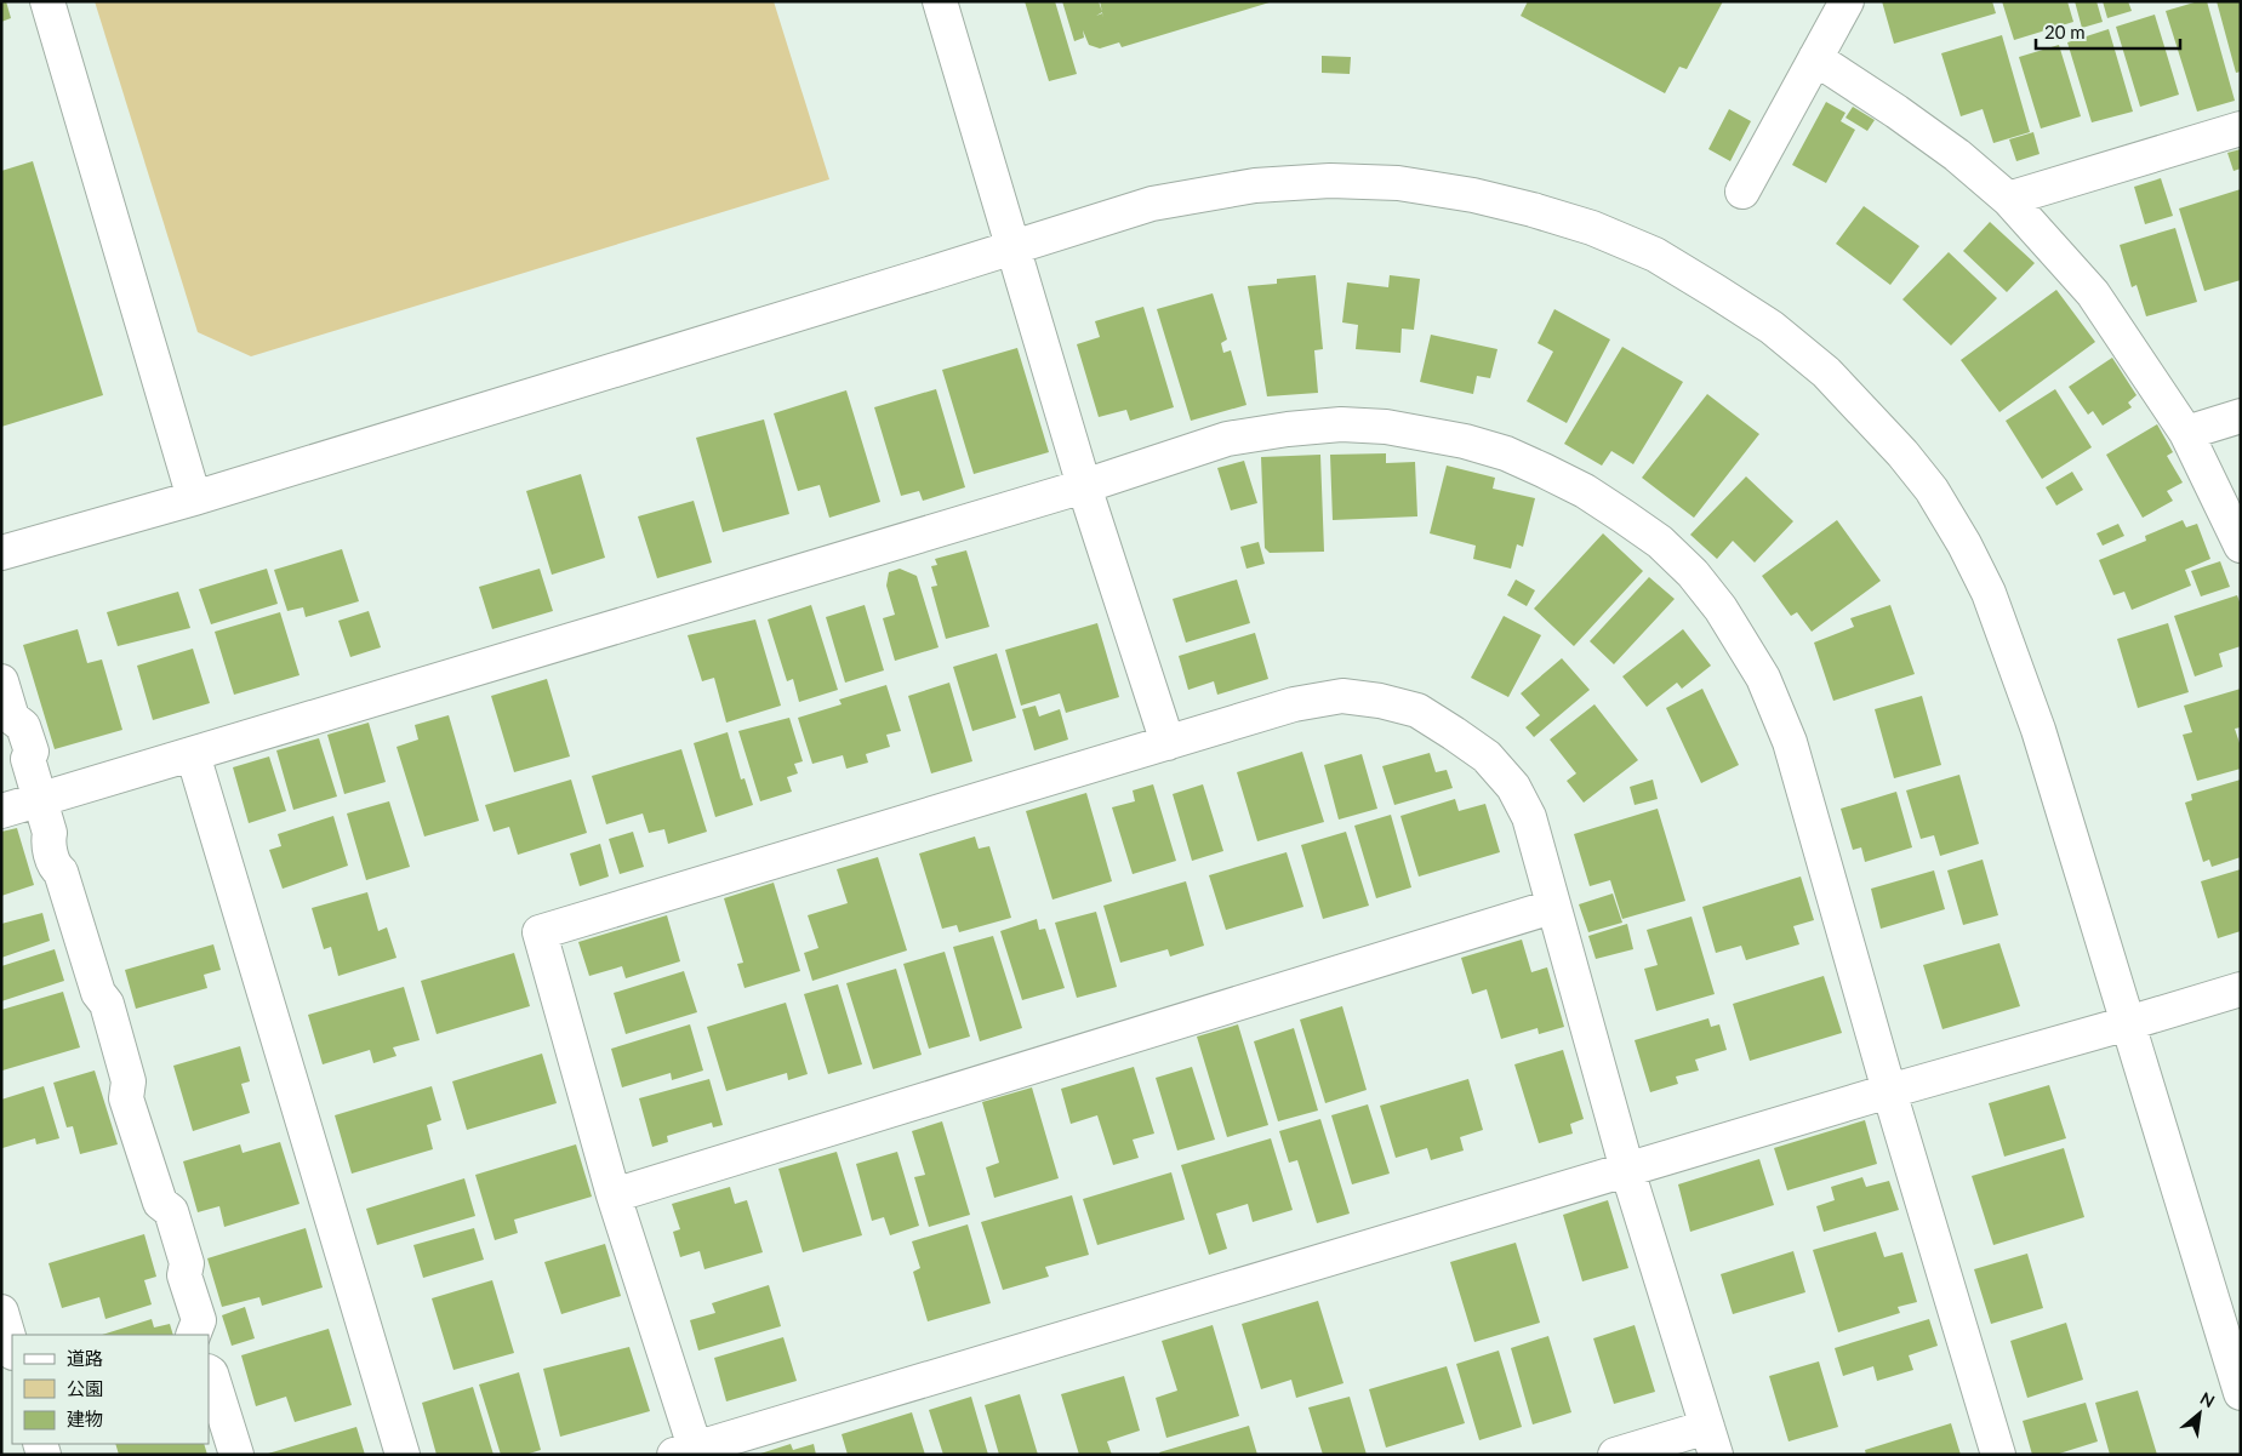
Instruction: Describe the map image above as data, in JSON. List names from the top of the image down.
{
  "legend": ["道路", "公園", "建物"],
  "scale_bar": "20 m",
  "north": "top right"
}
